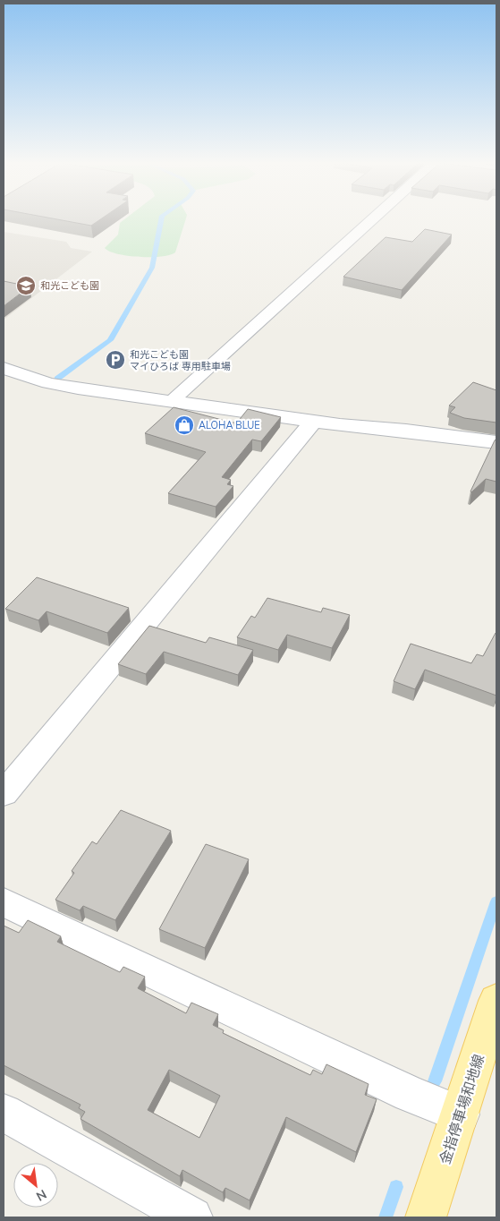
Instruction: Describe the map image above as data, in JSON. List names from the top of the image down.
{
  "streets": {
    "main road": ["金指停車場和地線"]
  },
  "places": {
    "school or university": ["和光こども園"],
    "parking": ["和光こども園 マイひろば 専用駐車場"],
    "shop": ["ALOHA BLUE"]
  },
  "north": "bottom right"
}
